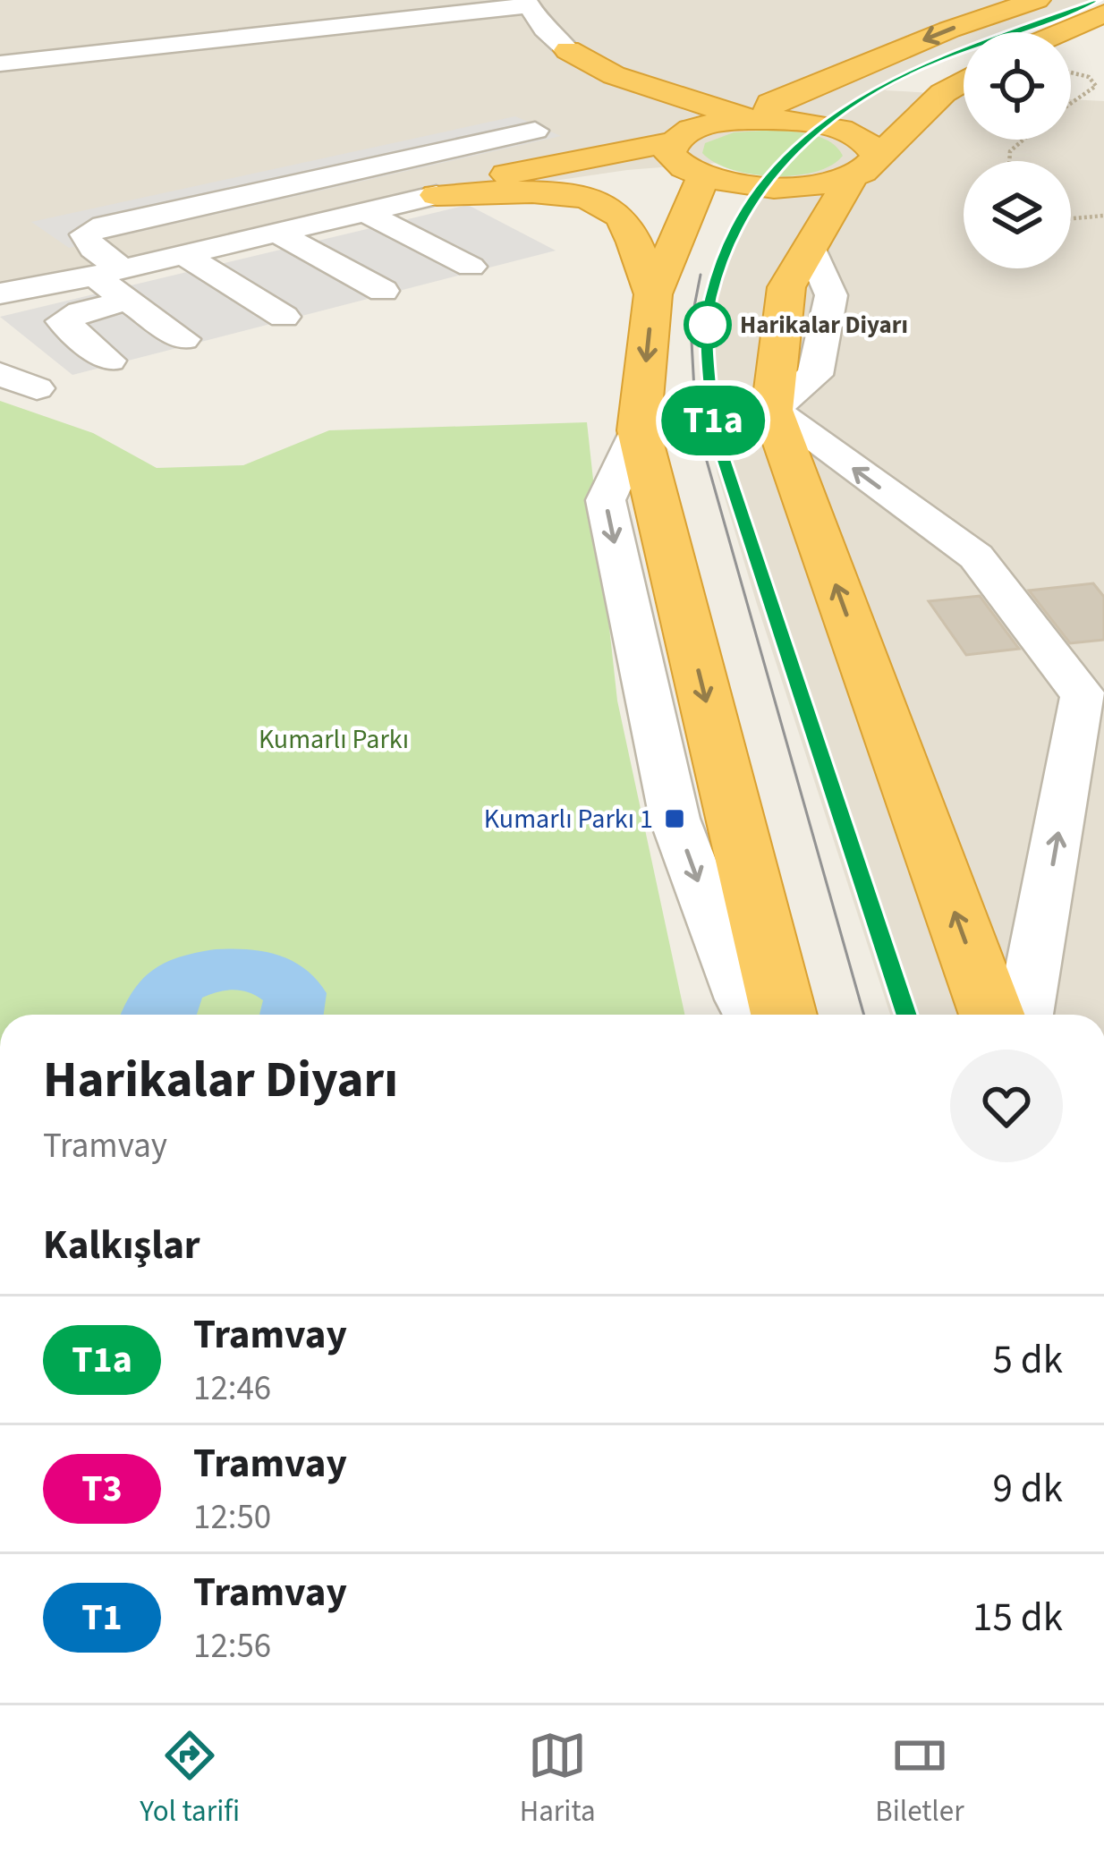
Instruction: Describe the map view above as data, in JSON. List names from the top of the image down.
{
  "parks": ["Kumarlı Parkı"],
  "places": {
    "other": ["Harikalar Diyarı"],
    "transit": ["Kumarlı Parkı 1"]
  },
  "lines": ["tram line T1a"],
  "page": {
    "on_map": "T1a",
    "heading": [
      ["Harikalar Diyarı", "Tramvay"],
      "Kalkışlar"
    ],
    "list": [
      {
        "mark": "T1a",
        "name": "Tramvay",
        "note": "12:46",
        "value": "5 dk"
      },
      {
        "mark": "T3",
        "name": "Tramvay",
        "note": "12:50",
        "value": "9 dk"
      },
      {
        "mark": "T1",
        "name": "Tramvay",
        "note": "12:56",
        "value": "15 dk"
      }
    ],
    "tabs": ["Yol tarifi", "Harita", "Biletler"]
  }
}
